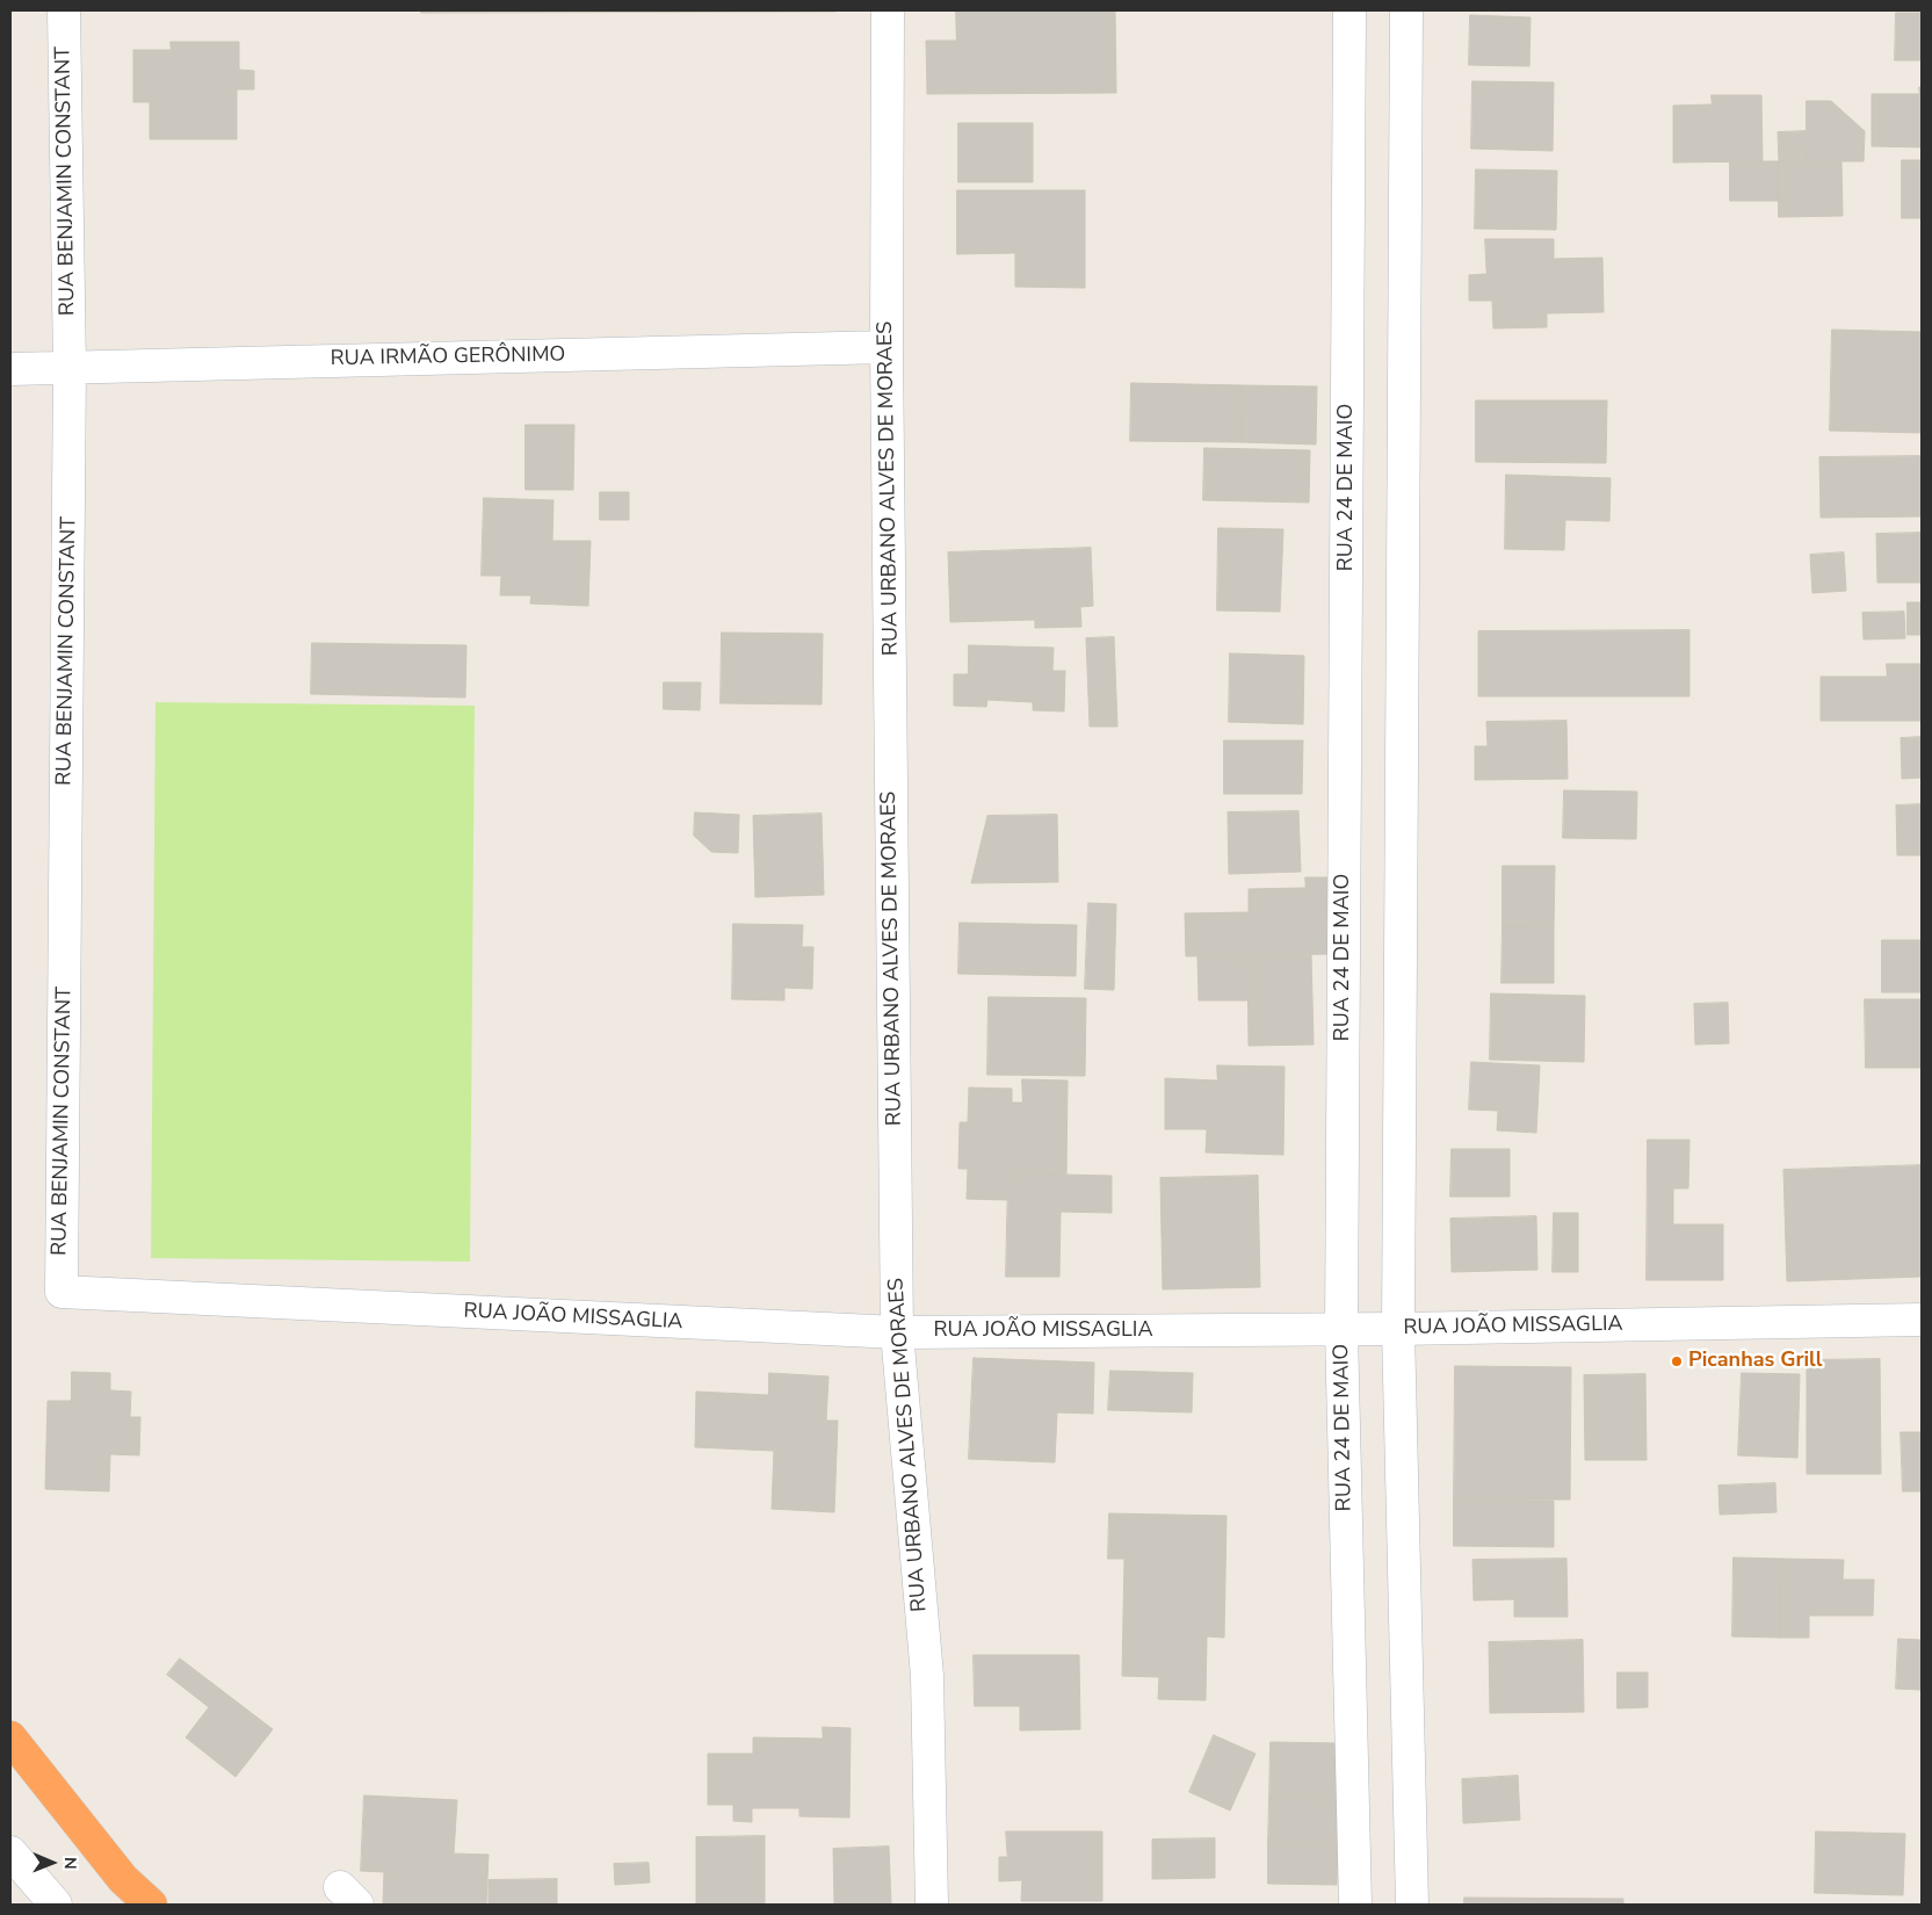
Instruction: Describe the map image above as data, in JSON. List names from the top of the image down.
{
  "streets": {
    "street": [
      "RUA BENJAMIN CONSTANT",
      "RUA IRMÃO GERÔNIMO",
      "RUA 24 DE MAIO",
      "RUA URBANO ALVES DE MORAES",
      "RUA JOÃO MISSAGLIA"
    ]
  },
  "crossings": [
    ["RUA BENJAMIN CONSTANT", "RUA IRMÃO GERÔNIMO"],
    ["RUA BENJAMIN CONSTANT", "RUA JOÃO MISSAGLIA"],
    ["RUA IRMÃO GERÔNIMO", "RUA URBANO ALVES DE MORAES"],
    ["RUA 24 DE MAIO", "RUA JOÃO MISSAGLIA"],
    ["RUA URBANO ALVES DE MORAES", "RUA JOÃO MISSAGLIA"]
  ],
  "places": ["Picanhas Grill"],
  "north": "right"
}
